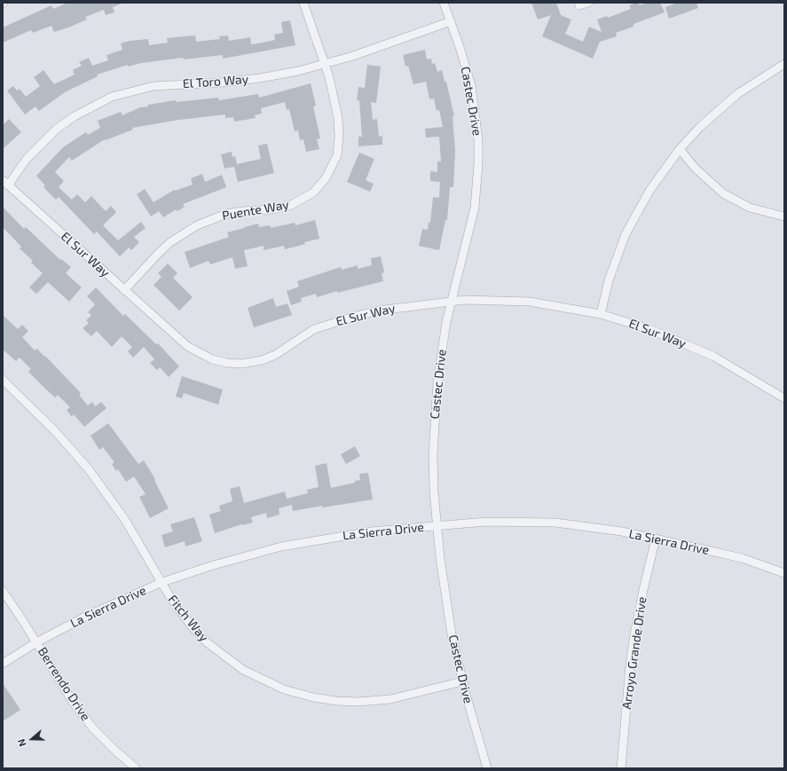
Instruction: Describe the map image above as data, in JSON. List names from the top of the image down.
{
  "streets": {
    "street": [
      "El Toro Way",
      "Castec Drive",
      "Puente Way",
      "El Sur Way",
      "La Sierra Drive",
      "Fitch Way",
      "Arroyo Grande Drive",
      "Berrendo Drive"
    ]
  },
  "crossings": [
    ["El Toro Way", "Castec Drive"],
    ["El Toro Way", "Puente Way"],
    ["El Toro Way", "El Sur Way"],
    ["Castec Drive", "El Sur Way"],
    ["Castec Drive", "La Sierra Drive"],
    ["Castec Drive", "Fitch Way"],
    ["Puente Way", "El Sur Way"],
    ["La Sierra Drive", "Fitch Way"],
    ["La Sierra Drive", "Arroyo Grande Drive"],
    ["La Sierra Drive", "Berrendo Drive"]
  ],
  "north": "left"
}
